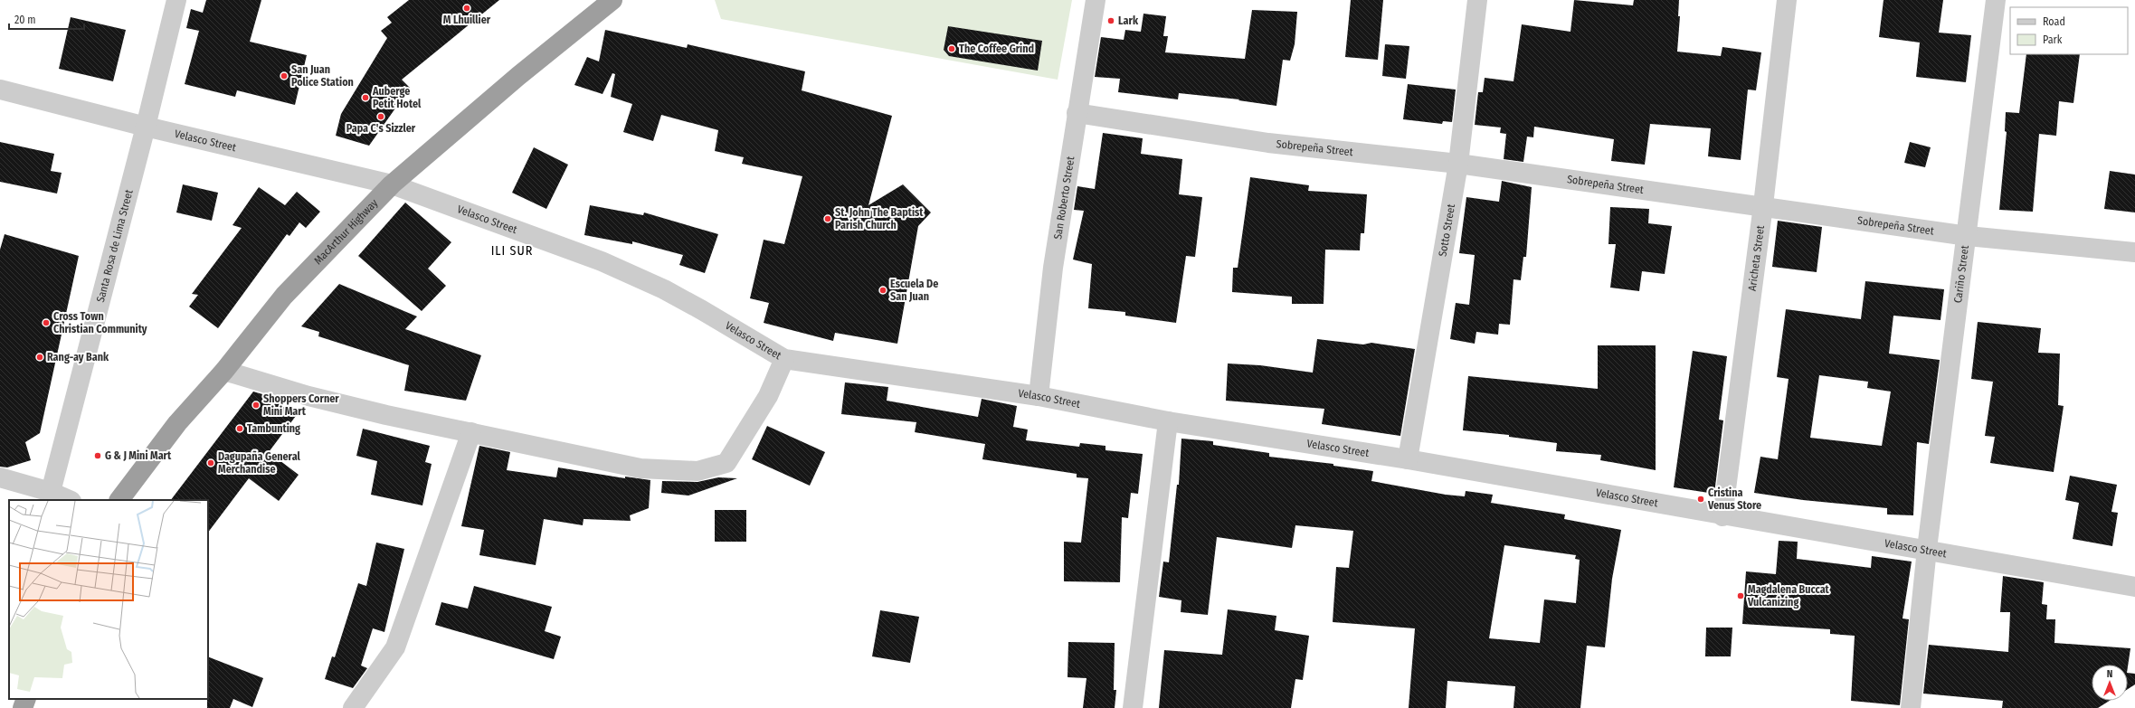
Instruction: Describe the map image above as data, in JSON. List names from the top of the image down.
{
  "streets": {
    "highway": ["MacArthur Highway"],
    "street": [
      "Velasco Street",
      "Sobrepeña Street",
      "San Roberto Street",
      "Sotto Street",
      "Santa Rosa de Lima Street",
      "Aricheta Street",
      "Cariño Street"
    ]
  },
  "crossings": [
    ["Velasco Street", "San Roberto Street"],
    ["Velasco Street", "Sotto Street"],
    ["Velasco Street", "MacArthur Highway"],
    ["Velasco Street", "Santa Rosa de Lima Street"],
    ["Velasco Street", "Aricheta Street"],
    ["Velasco Street", "Cariño Street"],
    ["Sobrepeña Street", "San Roberto Street"],
    ["Sobrepeña Street", "Sotto Street"],
    ["Sobrepeña Street", "Aricheta Street"],
    ["Sobrepeña Street", "Cariño Street"]
  ],
  "districts": ["ILI SUR"],
  "places": [
    "M Lhuillier",
    "Lark",
    "The Coffee Grind",
    "San Juan Police Station",
    "Auberge Petit Hotel",
    "Papa C's Sizzler",
    "St. John The Baptist Parish Church",
    "Escuela De San Juan",
    "Cross Town Christian Community",
    "Rang-ay Bank",
    "Shoppers Corner Mini Mart",
    "Tambunting",
    "G & J Mini Mart",
    "Dagupaña General Merchandise",
    "Cristina Venus Store",
    "Magdalena Buccat Vulcanizing"
  ],
  "legend": ["Road", "Park"],
  "scale_bar": "20 m",
  "north": "top"
}
